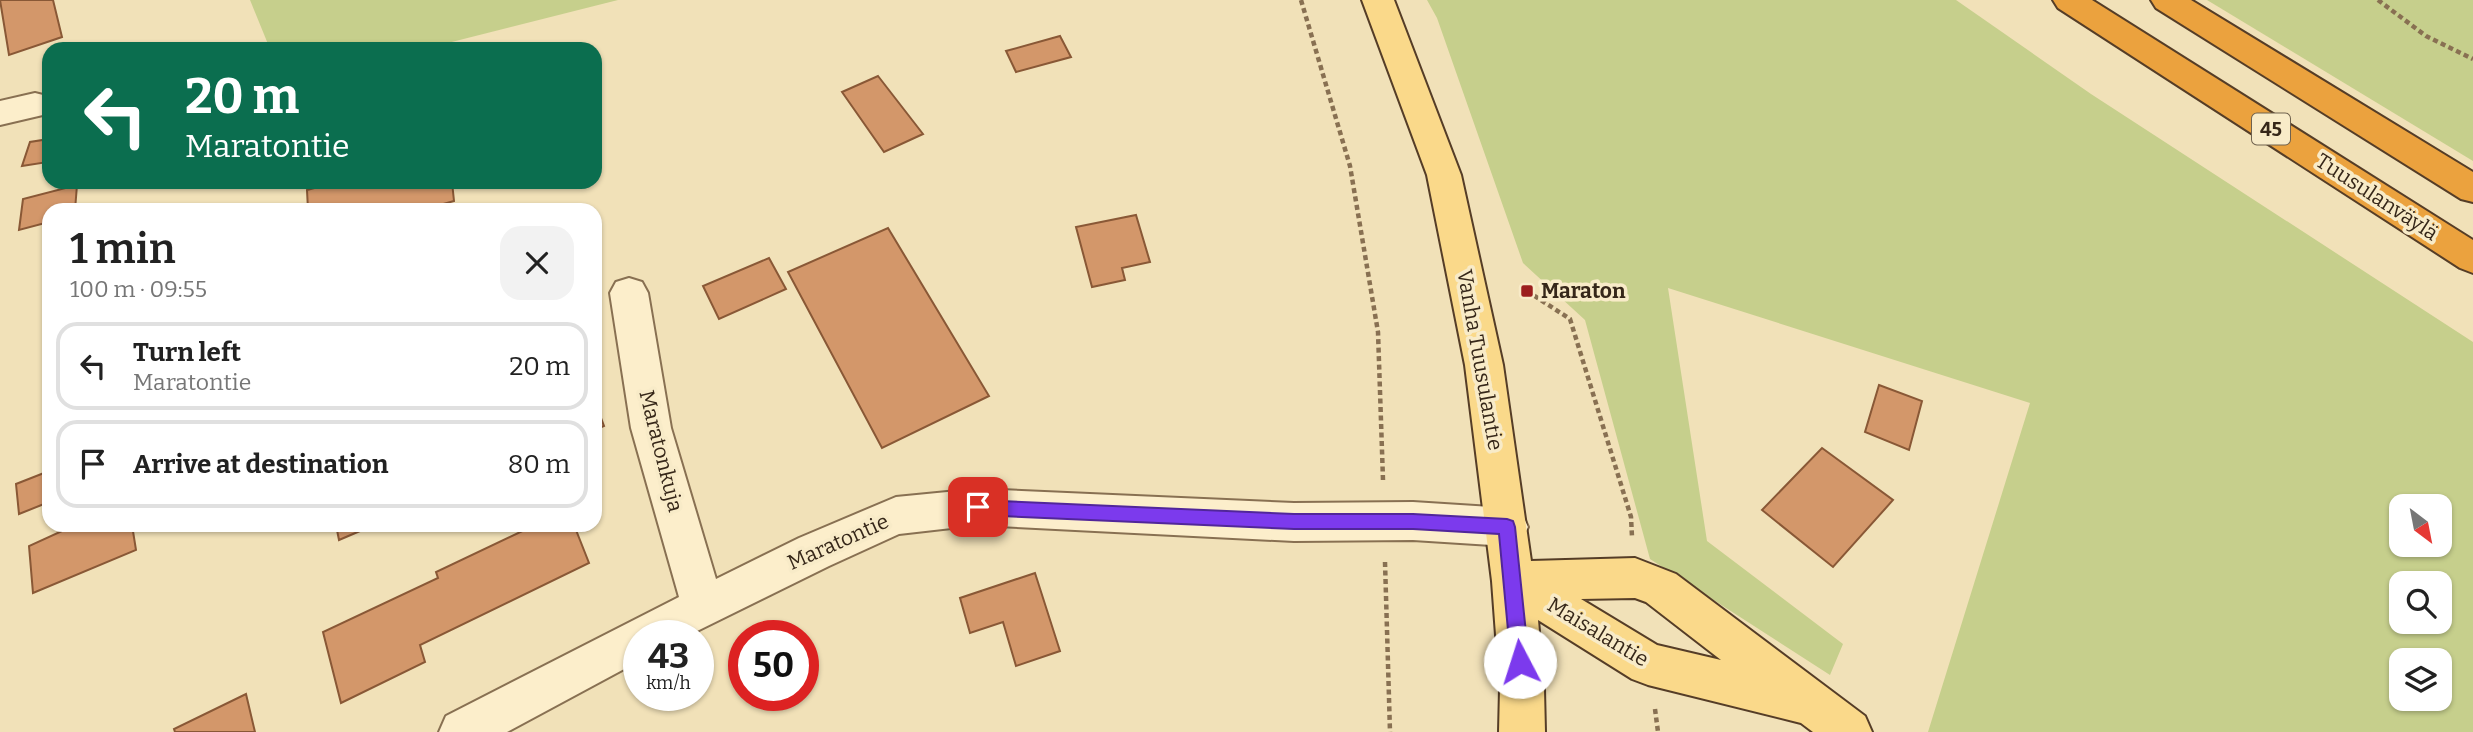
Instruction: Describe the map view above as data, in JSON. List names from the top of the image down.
{
  "streets": {
    "highway": ["45", "Tuusulanväylä"],
    "main road": ["Vanha Tuusulantie", "Maisalantie"],
    "street": ["Maratonkuja", "Maratontie"]
  },
  "crossings": [
    ["Vanha Tuusulantie", "Maratontie"],
    ["Vanha Tuusulantie", "Maisalantie"],
    ["Maratonkuja", "Maratontie"]
  ],
  "places": {
    "transit": ["Maraton"]
  },
  "north": "bottom right",
  "page": {
    "turn": ["20 m", "Maratontie"],
    "heading": ["1 min", "100 m · 09:55"],
    "list": [
      {
        "name": "Turn left",
        "note": "Maratontie",
        "value": "20 m"
      },
      {
        "name": "Arrive at destination",
        "value": "80 m"
      }
    ],
    "speed": "43 km/h",
    "limit": "50"
  }
}
